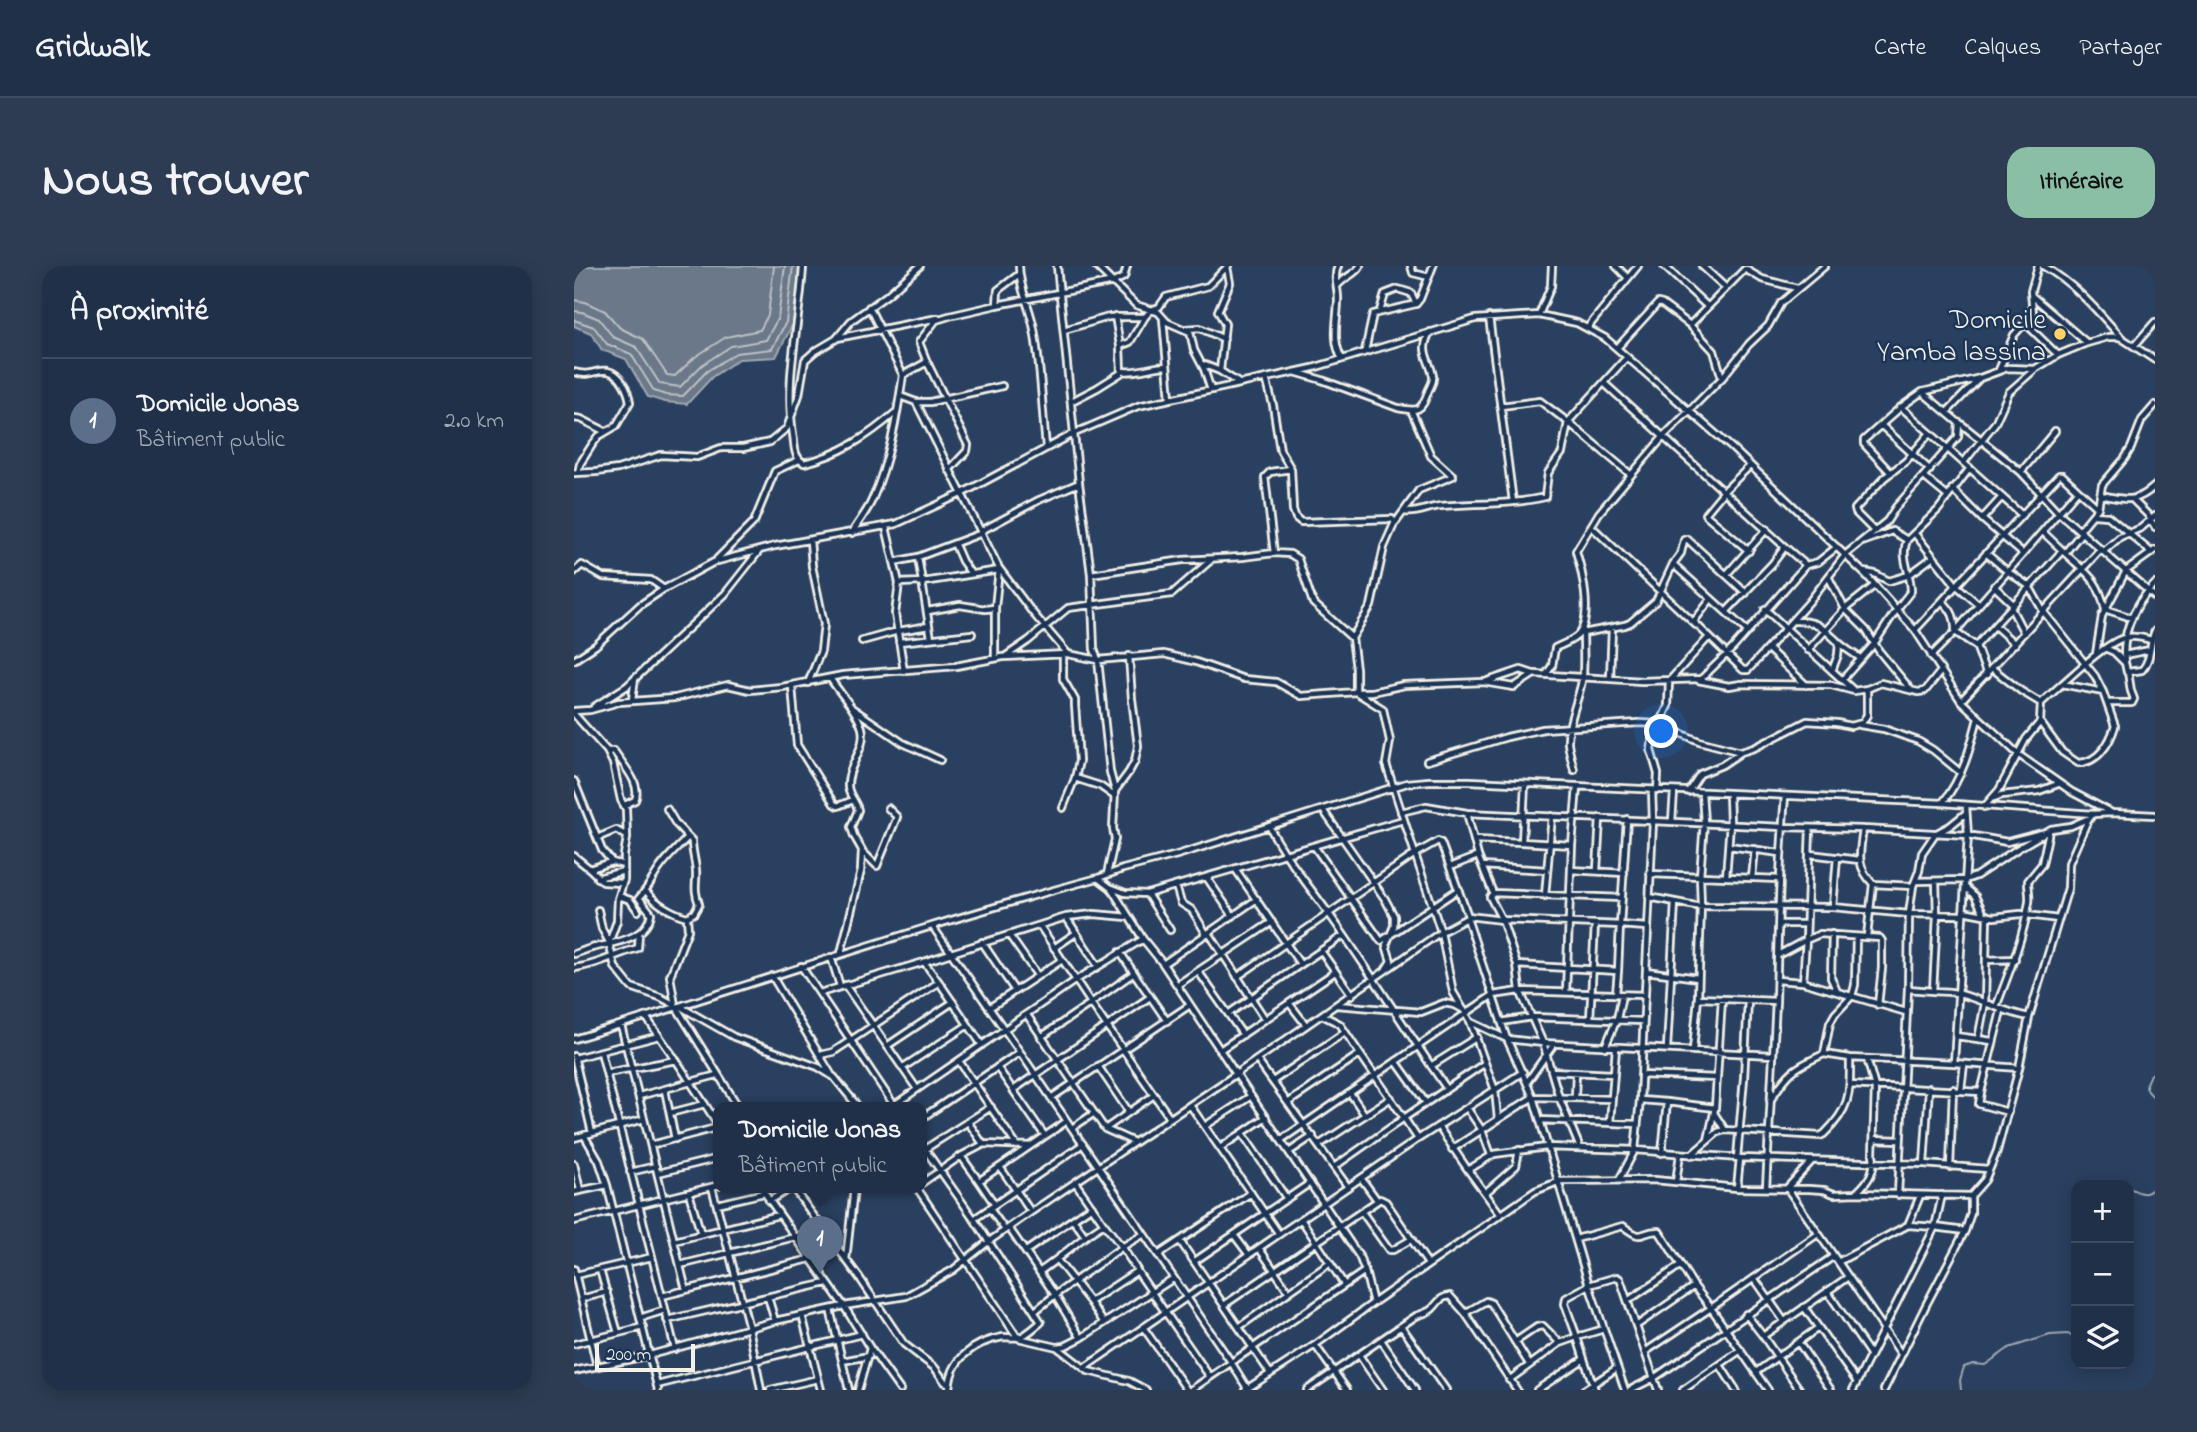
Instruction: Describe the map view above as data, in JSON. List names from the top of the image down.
{
  "places": ["Domicile Yamba lassina"],
  "scale_bar": "200 m",
  "page": {
    "header": "Gridwalk",
    "nav": ["Carte", "Calques", "Partager"],
    "title": "Nous trouver",
    "buttons": "Itinéraire",
    "heading": "À proximité",
    "list": [
      {
        "mark": "1",
        "name": "Domicile Jonas",
        "note": "Bâtiment public",
        "value": "2.0 km"
      }
    ],
    "popup": ["Domicile Jonas", "Bâtiment public"],
    "map_buttons": ["+", "−"],
    "pins": "1",
    "scale": "200 m"
  }
}
